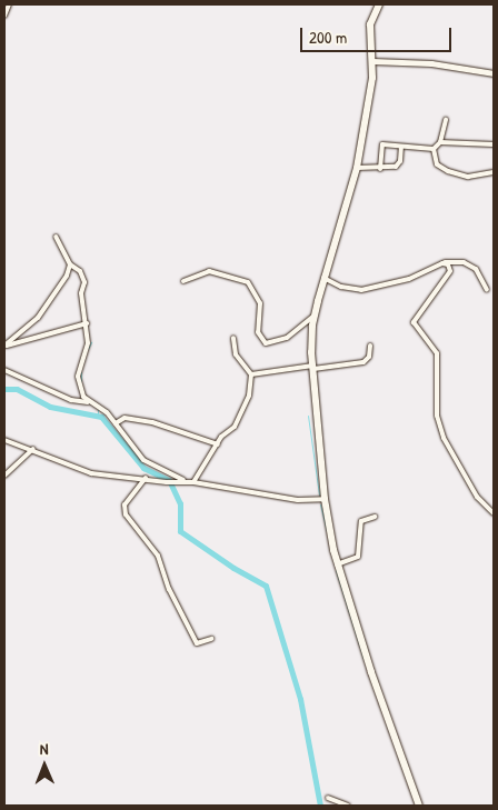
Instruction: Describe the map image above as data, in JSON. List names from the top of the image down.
{
  "scale_bar": "200 m",
  "north": "top"
}
